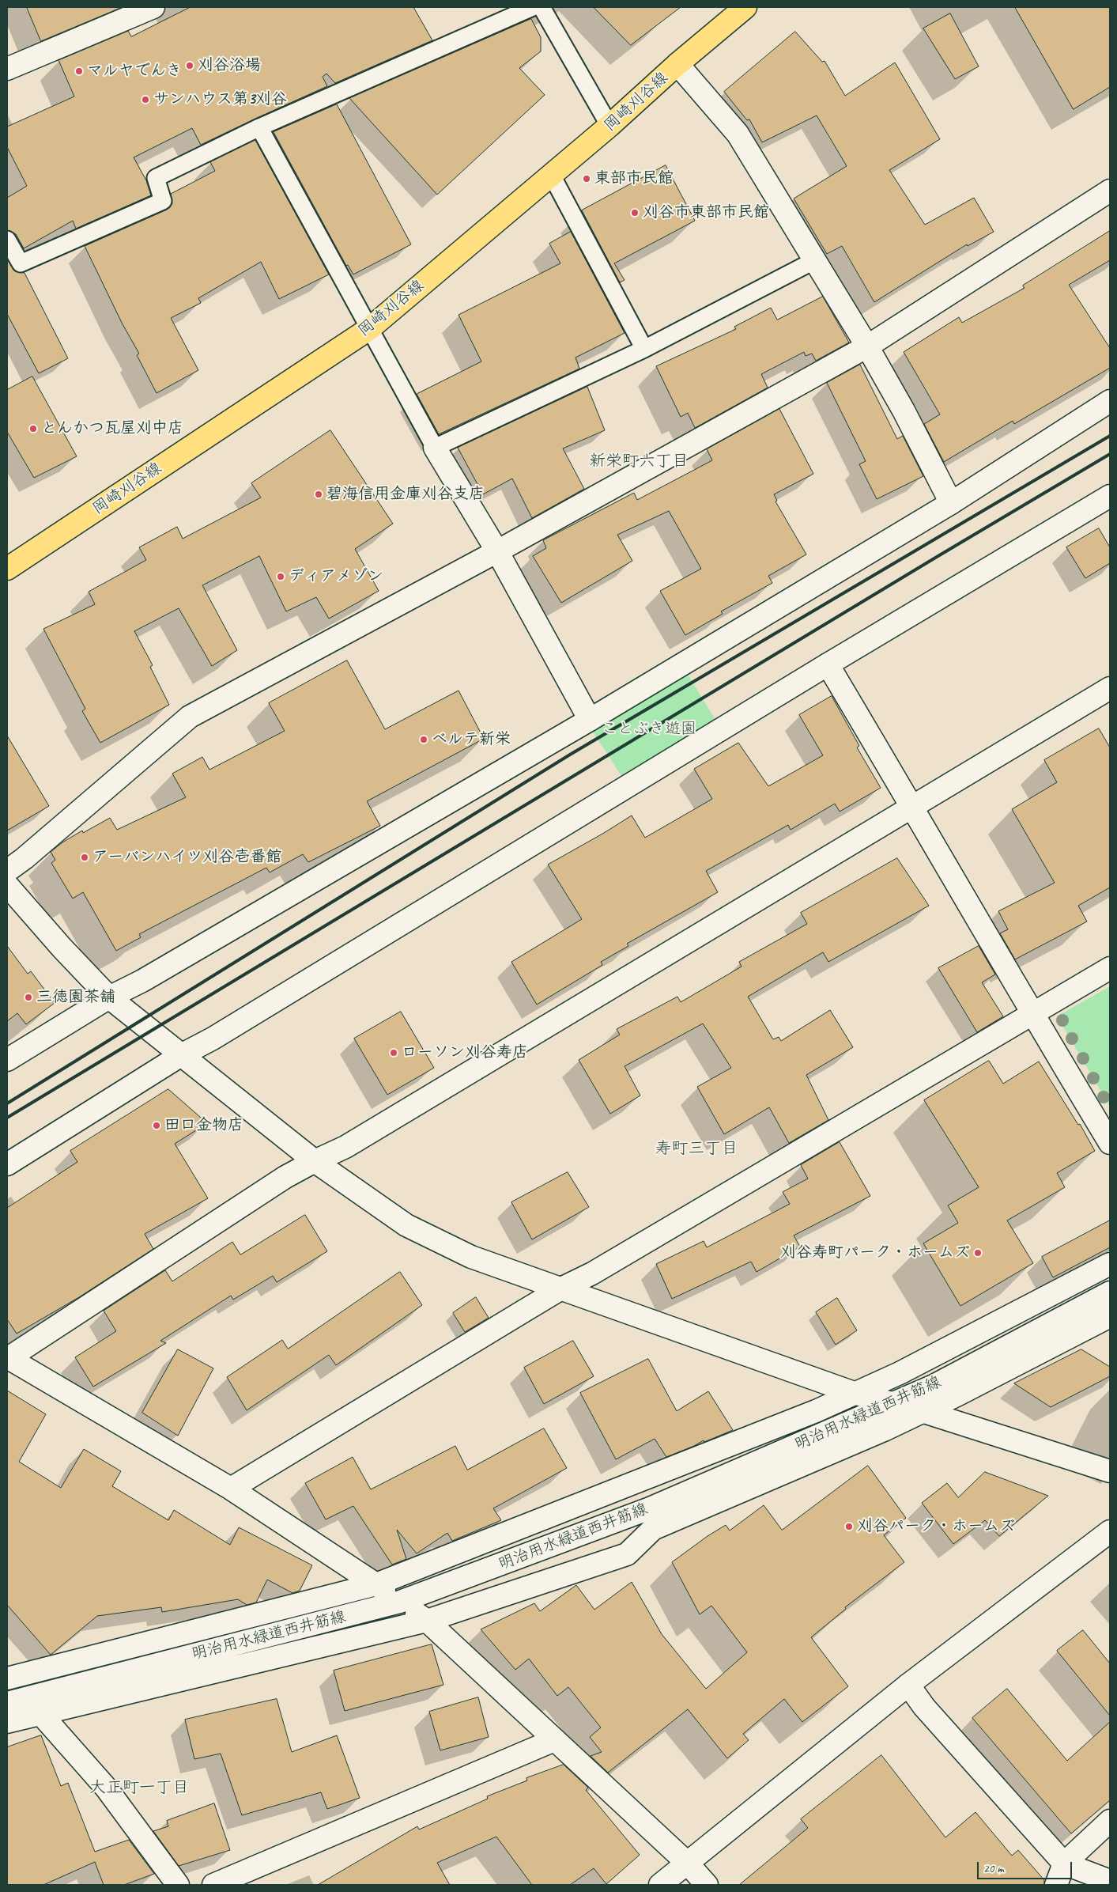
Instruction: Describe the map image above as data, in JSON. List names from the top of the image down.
{
  "streets": {
    "main road": ["岡崎刈谷線"],
    "street": ["明治用水緑道西井筋線"]
  },
  "districts": ["新栄町六丁目", "寿町三丁目", "大正町一丁目"],
  "parks": ["ことぶき遊園"],
  "places": [
    "刈谷浴場",
    "マルヤでんき",
    "サンハウス第3刈谷",
    "東部市民館",
    "刈谷市東部市民館",
    "とんかつ瓦屋刈中店",
    "碧海信用金庫刈谷支店",
    "ディアメゾン",
    "ベルテ新栄",
    "アーバンハイツ刈谷壱番館",
    "三徳園茶舗",
    "ローソン刈谷寿店",
    "田口金物店",
    "刈谷寿町パーク・ホームズ",
    "刈谷パーク・ホームズ"
  ],
  "scale_bar": "20 m"
}
